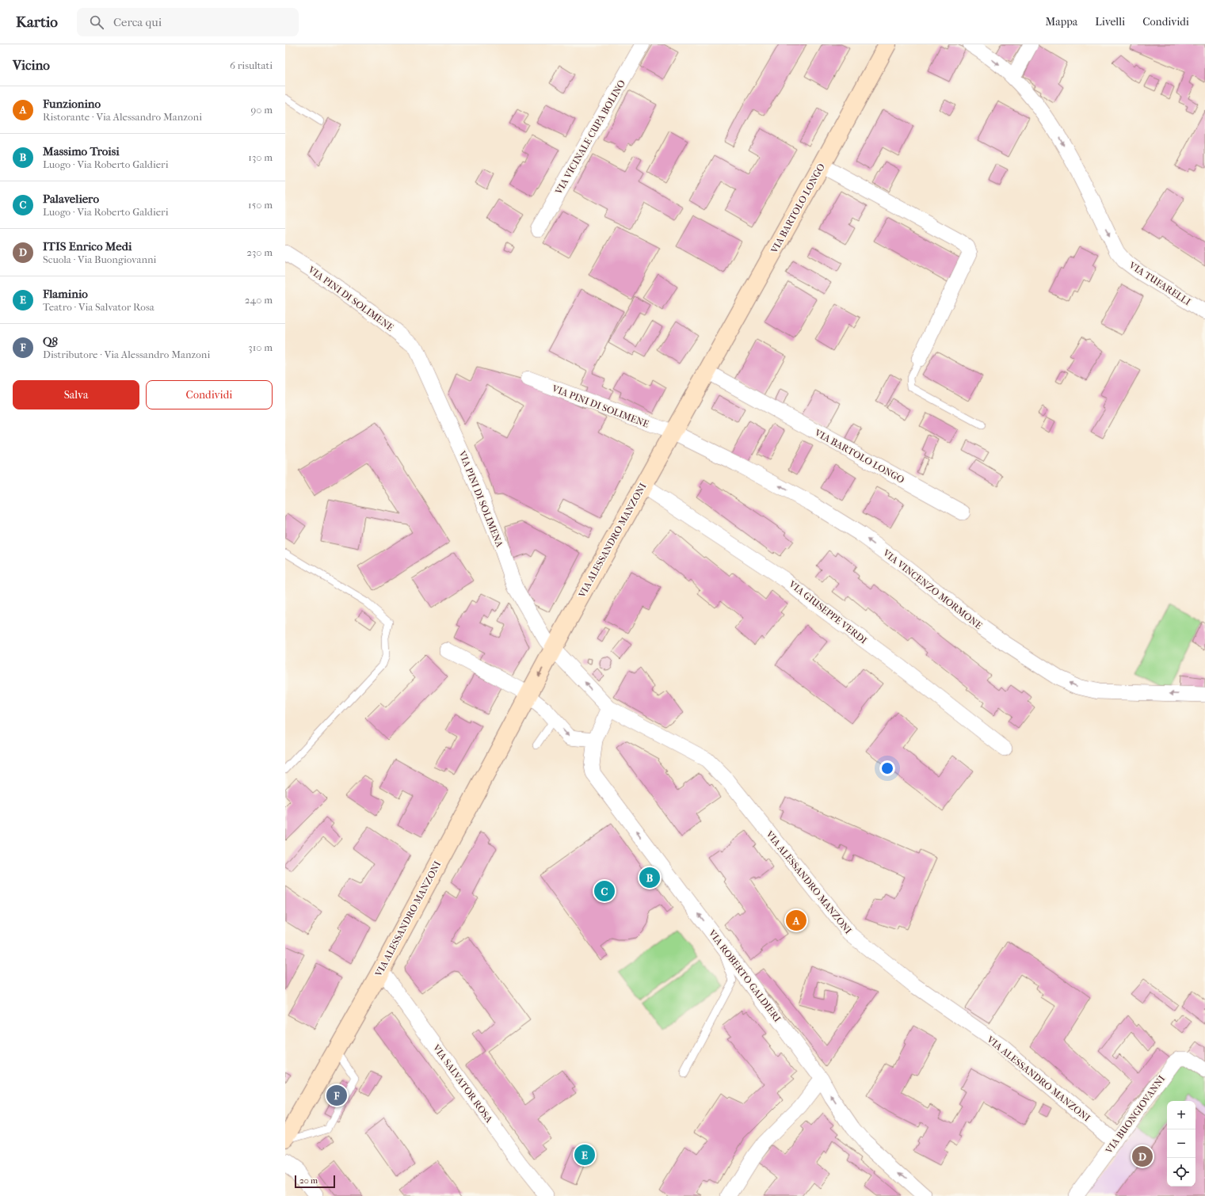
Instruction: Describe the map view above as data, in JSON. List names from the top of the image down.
{
  "streets": {
    "street": [
      "VIA VICINALE CUPA BOLINO",
      "VIA BARTOLO LONGO",
      "VIA TUFARELLI",
      "VIA PINI DI SOLIMENE",
      "VIA PINI DI SOLIMENA",
      "VIA ALESSANDRO MANZONI",
      "VIA VINCENZO MORMONE",
      "VIA GIUSEPPE VERDI",
      "VIA ROBERTO GALDIERI",
      "VIA SALVATOR ROSA",
      "VIA BUONGIOVANNI"
    ]
  },
  "crossings": [
    ["VIA BARTOLO LONGO", "VIA PINI DI SOLIMENE"],
    ["VIA BARTOLO LONGO", "VIA ALESSANDRO MANZONI"],
    ["VIA BARTOLO LONGO", "VIA VINCENZO MORMONE"],
    ["VIA PINI DI SOLIMENE", "VIA PINI DI SOLIMENA"],
    ["VIA PINI DI SOLIMENE", "VIA ALESSANDRO MANZONI"],
    ["VIA PINI DI SOLIMENE", "VIA VINCENZO MORMONE"],
    ["VIA PINI DI SOLIMENA", "VIA ALESSANDRO MANZONI"],
    ["VIA ALESSANDRO MANZONI", "VIA VINCENZO MORMONE"],
    ["VIA ALESSANDRO MANZONI", "VIA GIUSEPPE VERDI"],
    ["VIA ALESSANDRO MANZONI", "VIA SALVATOR ROSA"],
    ["VIA ALESSANDRO MANZONI", "VIA BUONGIOVANNI"]
  ],
  "one_way": ["VIA TUFARELLI", "VIA VINCENZO MORMONE", "VIA ROBERTO GALDIERI"],
  "scale_bar": "20 m",
  "page": {
    "header": "Kartio",
    "search": "Cerca qui",
    "nav": ["Mappa", "Livelli", "Condividi"],
    "heading": ["Vicino", "6 risultati"],
    "list": [
      {
        "mark": "A",
        "name": "Funzionino",
        "note": "Ristorante · Via Alessandro Manzoni",
        "value": "90 m"
      },
      {
        "mark": "B",
        "name": "Massimo Troisi",
        "note": "Luogo · Via Roberto Galdieri",
        "value": "130 m"
      },
      {
        "mark": "C",
        "name": "Palaveliero",
        "note": "Luogo · Via Roberto Galdieri",
        "value": "150 m"
      },
      {
        "mark": "D",
        "name": "ITIS Enrico Medi",
        "note": "Scuola · Via Buongiovanni",
        "value": "230 m"
      },
      {
        "mark": "E",
        "name": "Flaminio",
        "note": "Teatro · Via Salvator Rosa",
        "value": "240 m"
      },
      {
        "mark": "F",
        "name": "Q8",
        "note": "Distributore · Via Alessandro Manzoni",
        "value": "310 m"
      }
    ],
    "buttons": ["Salva", "Condividi"],
    "pins": [
      "B",
      "C",
      "A",
      "F",
      "E",
      "D"
    ],
    "map_buttons": ["+", "−"],
    "scale": "20 m"
  }
}
